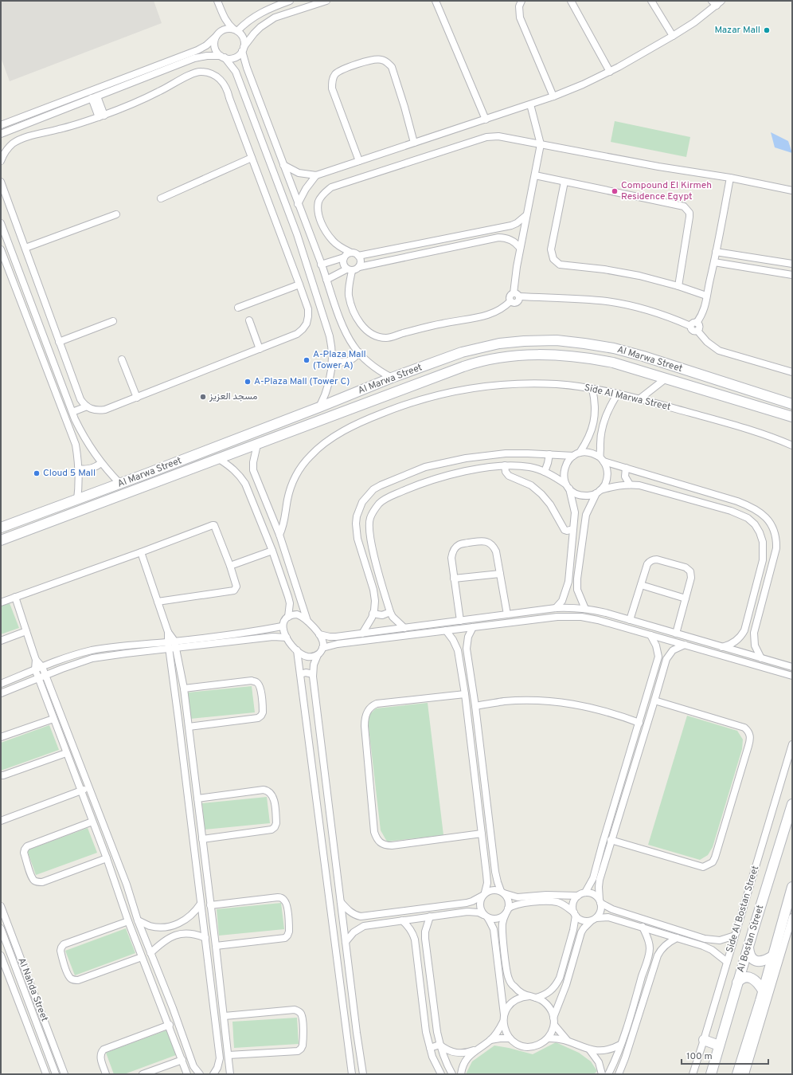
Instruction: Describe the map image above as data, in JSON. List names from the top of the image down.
{
  "streets": {
    "street": [
      "Al Marwa Street",
      "Side Al Marwa Street",
      "Side Al Bostan Street",
      "Al Bostan Street",
      "Al Nahda Street"
    ]
  },
  "places": [
    "Mazar Mall",
    "Compound El Kirmeh Residence Egypt",
    "A-Plaza Mall (Tower A)",
    "A-Plaza Mall (Tower C)",
    "مسجد العزيز",
    "Cloud 5 Mall"
  ],
  "scale_bar": "100 m"
}
